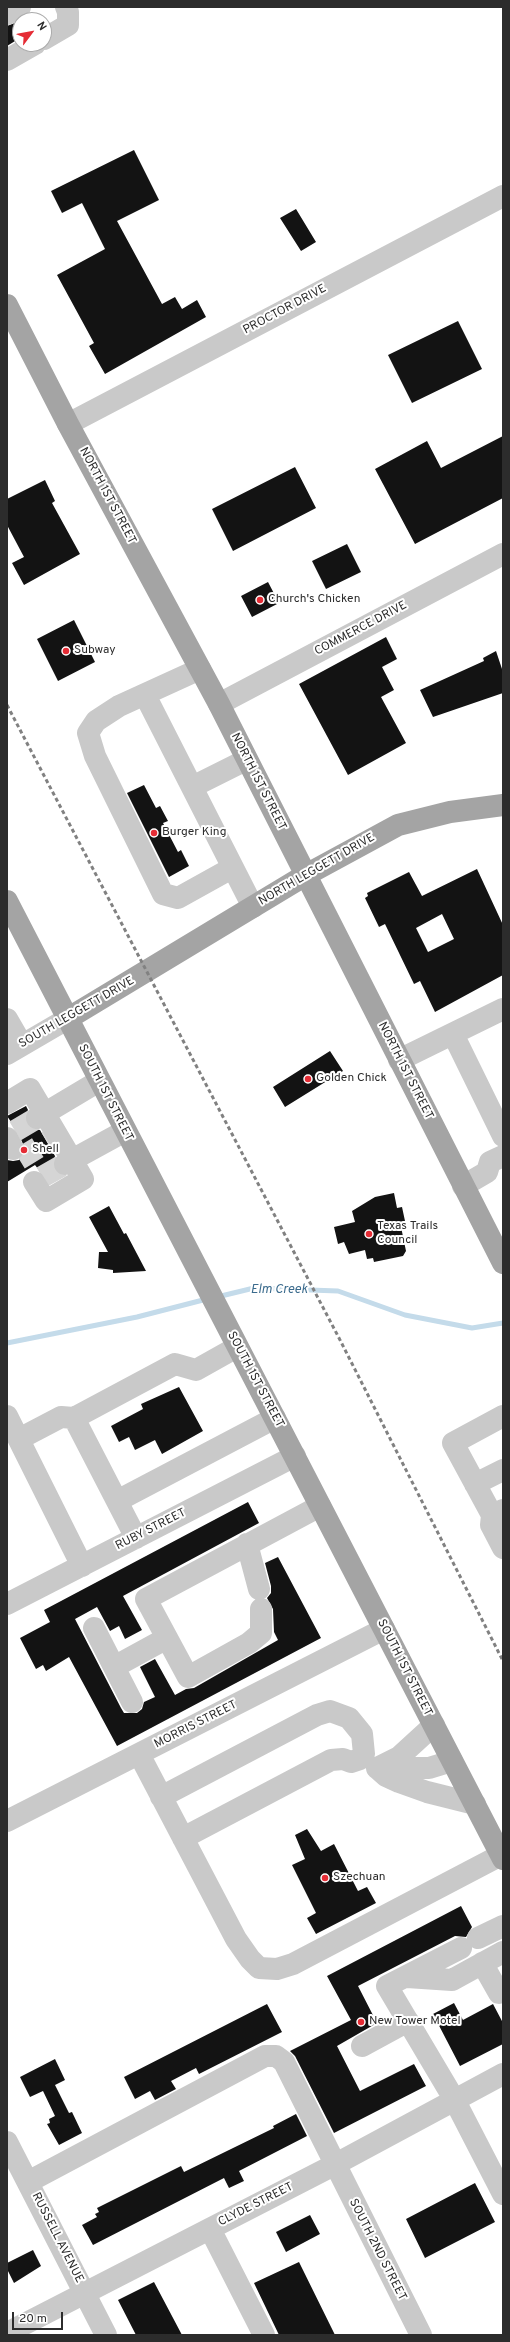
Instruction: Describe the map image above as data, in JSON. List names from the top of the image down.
{
  "streets": {
    "main road": [
      "NORTH 1ST STREET",
      "NORTH LEGGETT DRIVE",
      "SOUTH LEGGETT DRIVE",
      "SOUTH 1ST STREET"
    ],
    "street": [
      "PROCTOR DRIVE",
      "COMMERCE DRIVE",
      "RUBY STREET",
      "MORRIS STREET",
      "CLYDE STREET",
      "RUSSELL AVENUE",
      "SOUTH 2ND STREET"
    ]
  },
  "crossings": [
    ["PROCTOR DRIVE", "NORTH 1ST STREET"],
    ["NORTH 1ST STREET", "COMMERCE DRIVE"],
    ["NORTH 1ST STREET", "NORTH LEGGETT DRIVE"],
    ["NORTH LEGGETT DRIVE", "SOUTH LEGGETT DRIVE"],
    ["SOUTH LEGGETT DRIVE", "SOUTH 1ST STREET"],
    ["SOUTH 1ST STREET", "RUBY STREET"],
    ["SOUTH 1ST STREET", "MORRIS STREET"],
    ["CLYDE STREET", "RUSSELL AVENUE"],
    ["CLYDE STREET", "SOUTH 2ND STREET"],
    ["RUSSELL AVENUE", "SOUTH 2ND STREET"]
  ],
  "water": ["Elm Creek"],
  "places": [
    "Church's Chicken",
    "Subway",
    "Burger King",
    "Golden Chick",
    "Shell",
    "Texas Trails Council",
    "Szechuan",
    "New Tower Motel"
  ],
  "scale_bar": "20 m",
  "north": "top right"
}
